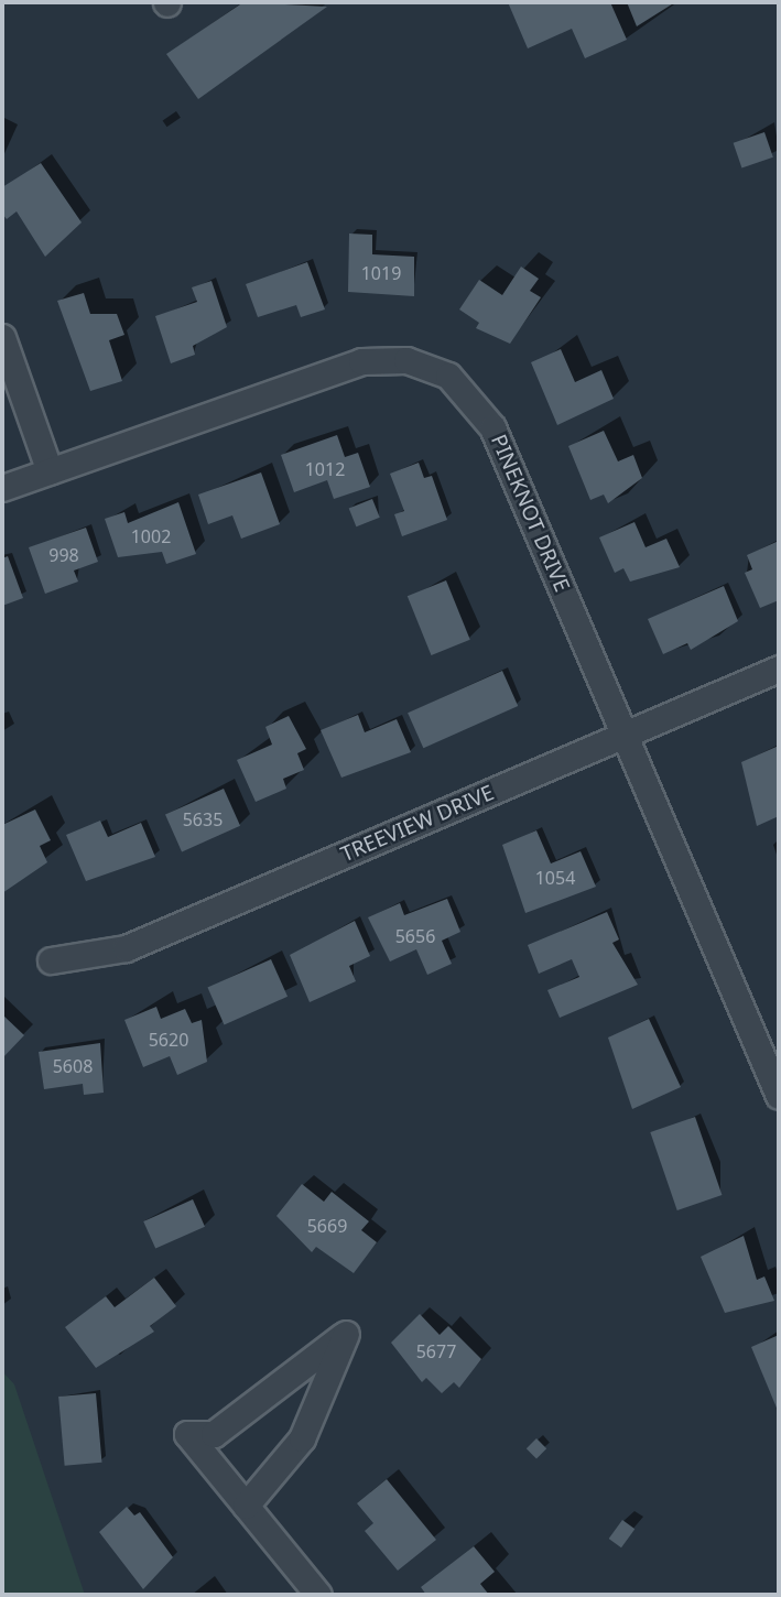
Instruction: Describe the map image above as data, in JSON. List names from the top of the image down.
{
  "streets": {
    "street": ["PINEKNOT DRIVE", "TREEVIEW DRIVE"]
  },
  "crossings": [
    ["PINEKNOT DRIVE", "TREEVIEW DRIVE"]
  ],
  "house_numbers": [
    "1019",
    "1012",
    "1002",
    "998",
    "5635",
    "1054",
    "5656",
    "5620",
    "5608",
    "5669",
    "5677"
  ]
}
